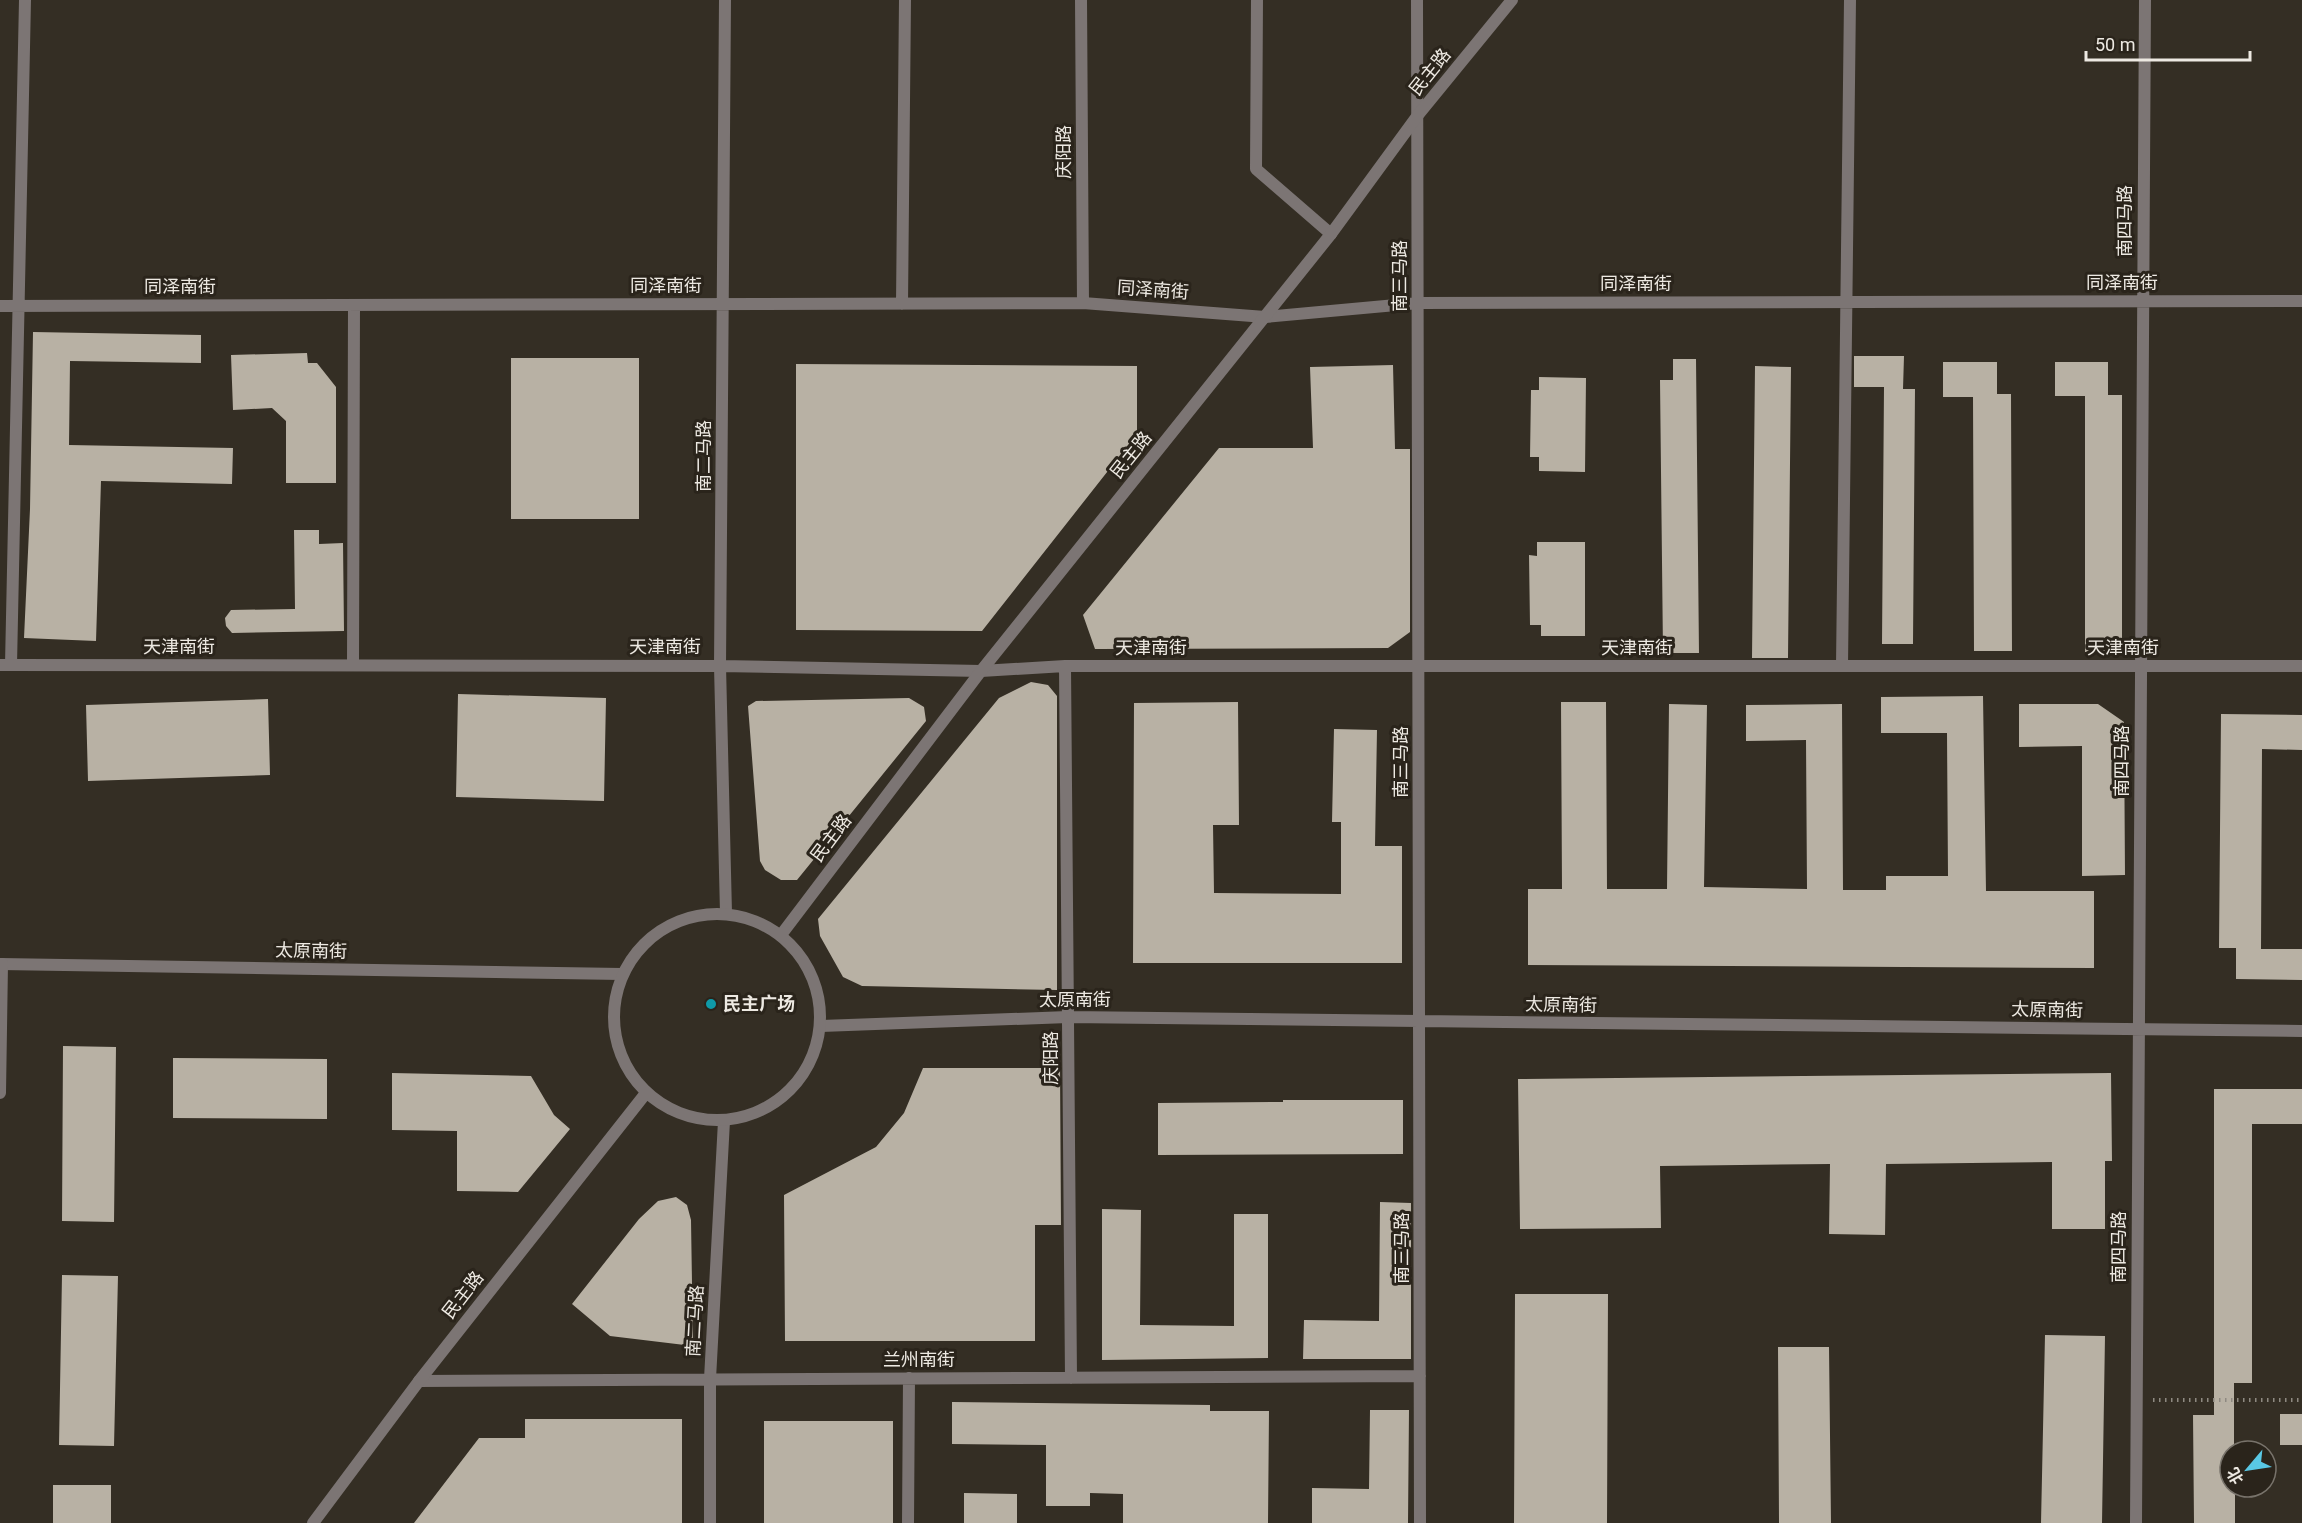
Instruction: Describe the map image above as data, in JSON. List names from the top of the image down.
{
  "streets": {
    "street": [
      "民主路",
      "庆阳路",
      "南四马路",
      "南三马路",
      "同泽南街",
      "南二马路",
      "天津南街",
      "太原南街",
      "兰州南街"
    ]
  },
  "crossings": [
    ["民主路", "南三马路"],
    ["民主路", "同泽南街"],
    ["民主路", "南二马路"],
    ["民主路", "天津南街"],
    ["民主路", "太原南街"],
    ["民主路", "兰州南街"],
    ["庆阳路", "同泽南街"],
    ["庆阳路", "天津南街"],
    ["庆阳路", "太原南街"],
    ["庆阳路", "兰州南街"],
    ["南四马路", "同泽南街"],
    ["南四马路", "天津南街"],
    ["南四马路", "太原南街"],
    ["南三马路", "同泽南街"],
    ["南三马路", "天津南街"],
    ["南三马路", "太原南街"],
    ["南三马路", "兰州南街"],
    ["同泽南街", "南二马路"],
    ["南二马路", "天津南街"],
    ["南二马路", "太原南街"],
    ["南二马路", "兰州南街"]
  ],
  "places": ["民主广场"],
  "scale_bar": "50 m",
  "north": "bottom left"
}
